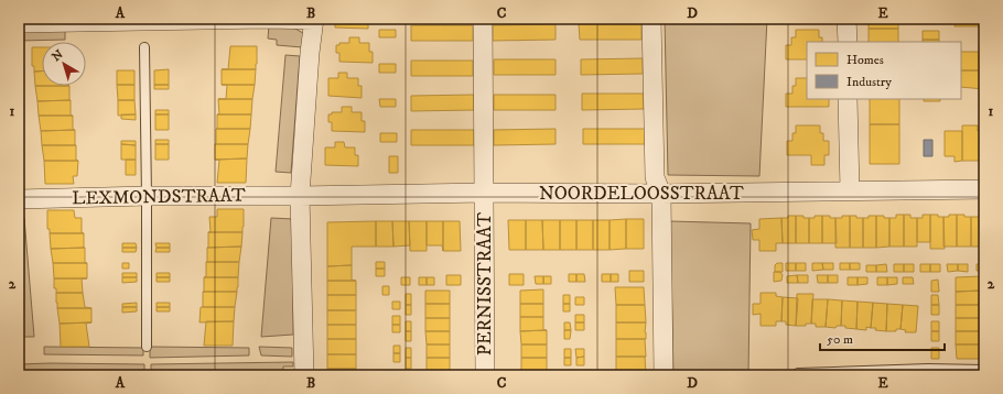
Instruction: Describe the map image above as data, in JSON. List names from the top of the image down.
{
  "streets": {
    "street": ["NOORDELOOSSTRAAT", "LEXMONDSTRAAT", "PERNISSTRAAT"]
  },
  "crossings": [
    ["NOORDELOOSSTRAAT", "LEXMONDSTRAAT"],
    ["NOORDELOOSSTRAAT", "PERNISSTRAAT"]
  ],
  "legend": ["Homes", "Industry"],
  "scale_bar": "50 m",
  "north": "top left",
  "grid": {
    "columns": [
      "A",
      "B",
      "C",
      "D",
      "E"
    ],
    "rows": ["1", "2"]
  }
}
